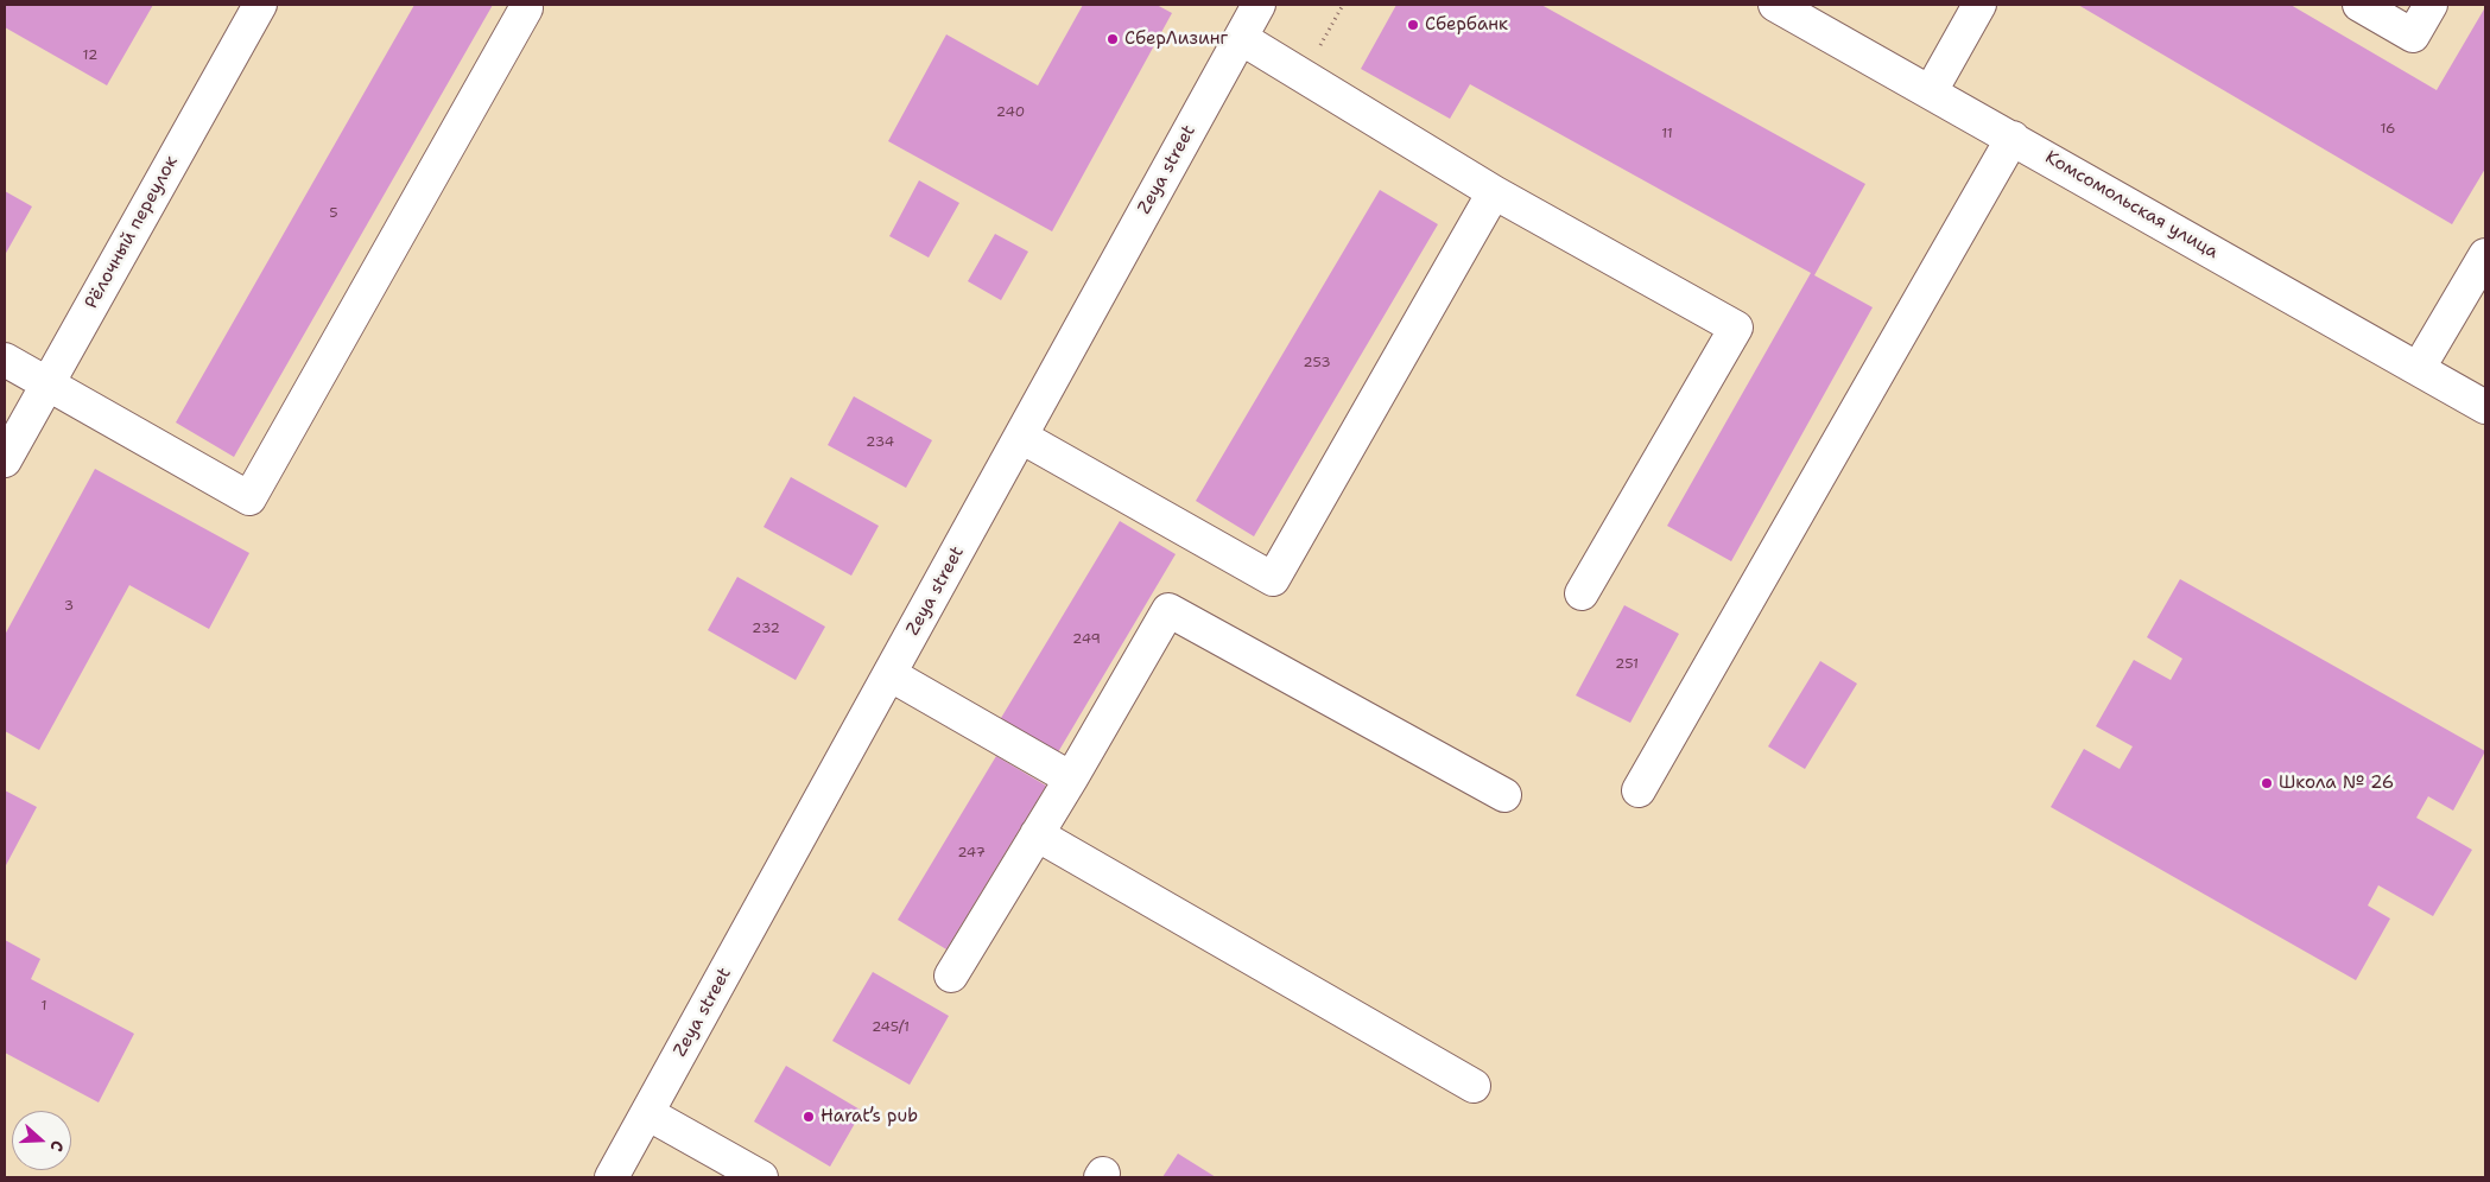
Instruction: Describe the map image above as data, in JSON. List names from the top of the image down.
{
  "streets": {
    "street": ["Zeya street", "Комсомольская улица", "Рёлочный переулок"]
  },
  "places": [
    "Сбербанк",
    "СберЛизинг",
    "Школа № 26",
    "Harat’s pub"
  ],
  "house_numbers": [
    "12",
    "240",
    "16",
    "11",
    "5",
    "253",
    "234",
    "3",
    "232",
    "249",
    "251",
    "247",
    "1",
    "245/1"
  ],
  "north": "right"
}
